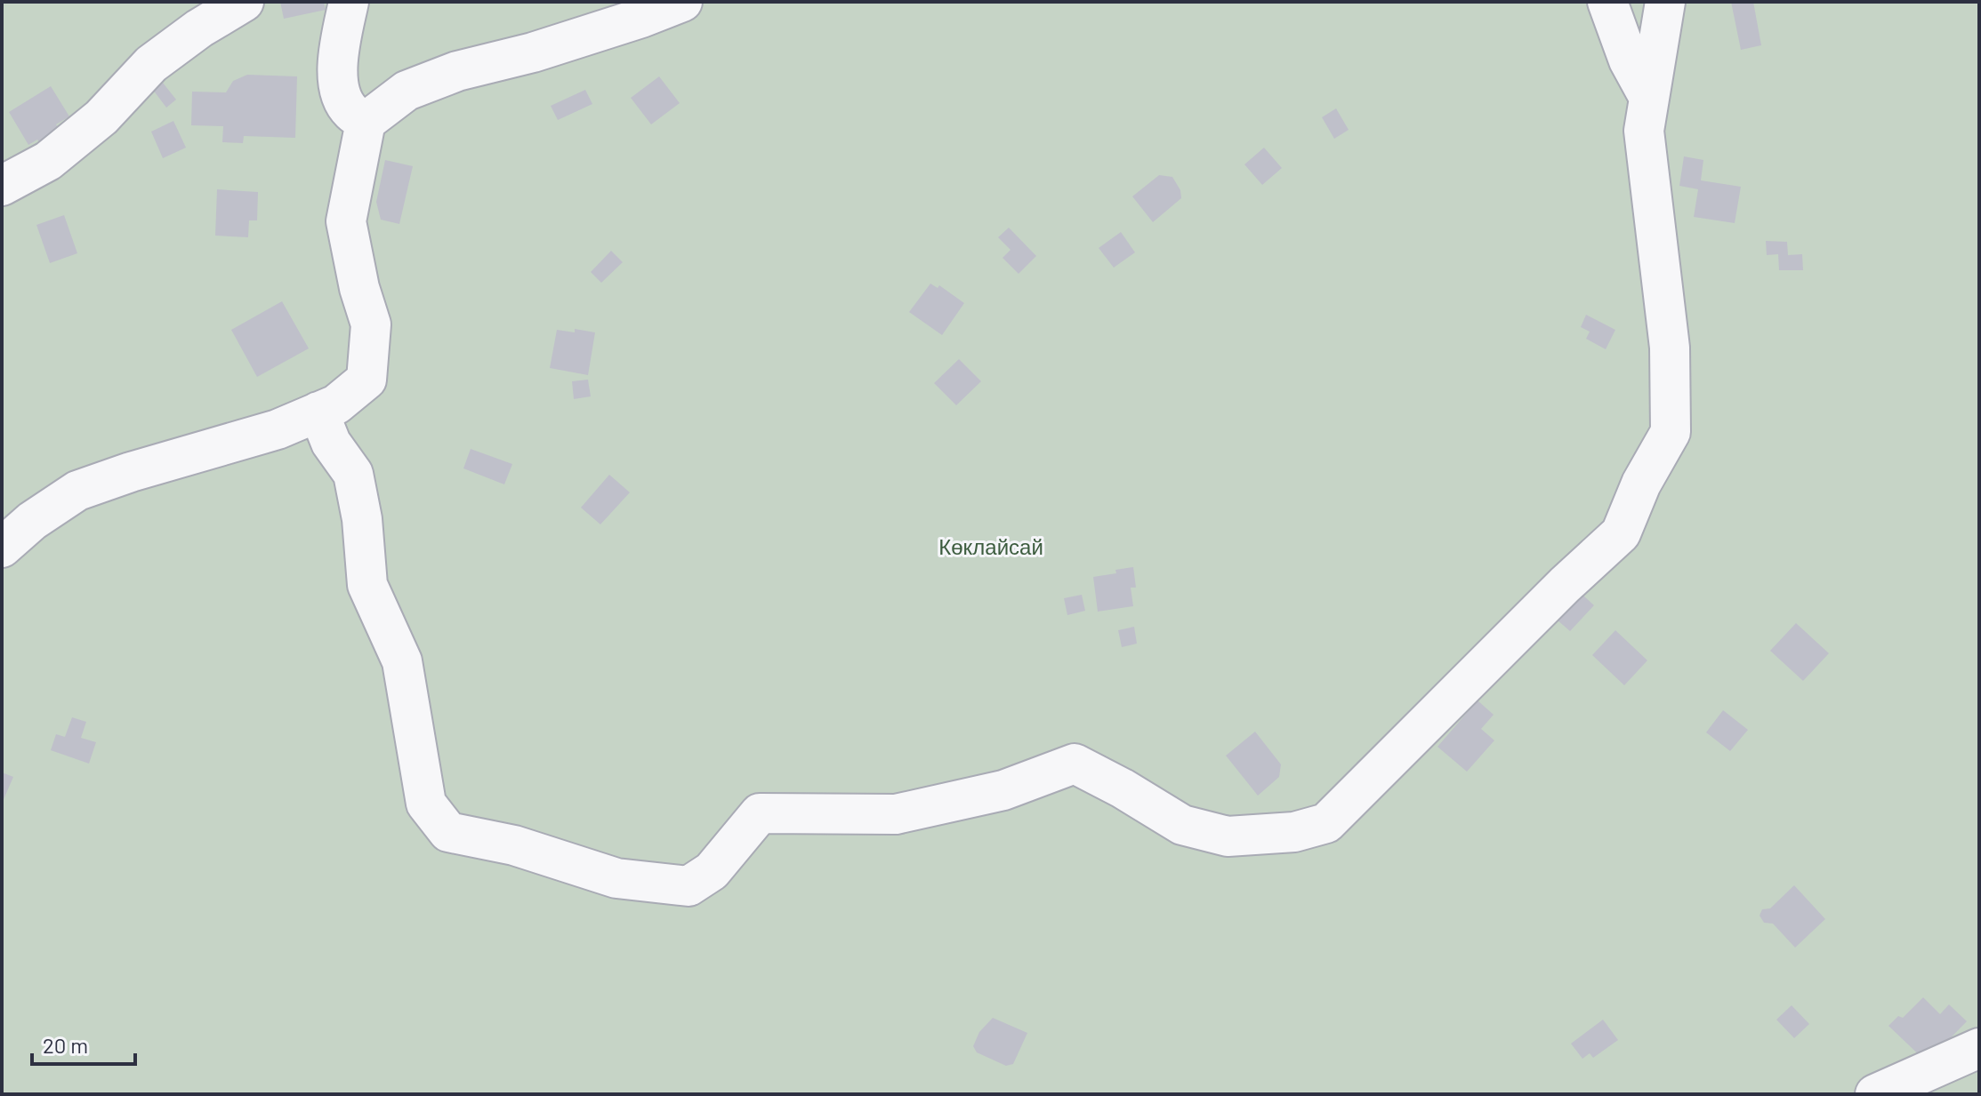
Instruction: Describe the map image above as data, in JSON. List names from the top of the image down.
{
  "parks": ["Көклайсай"],
  "scale_bar": "20 m"
}
